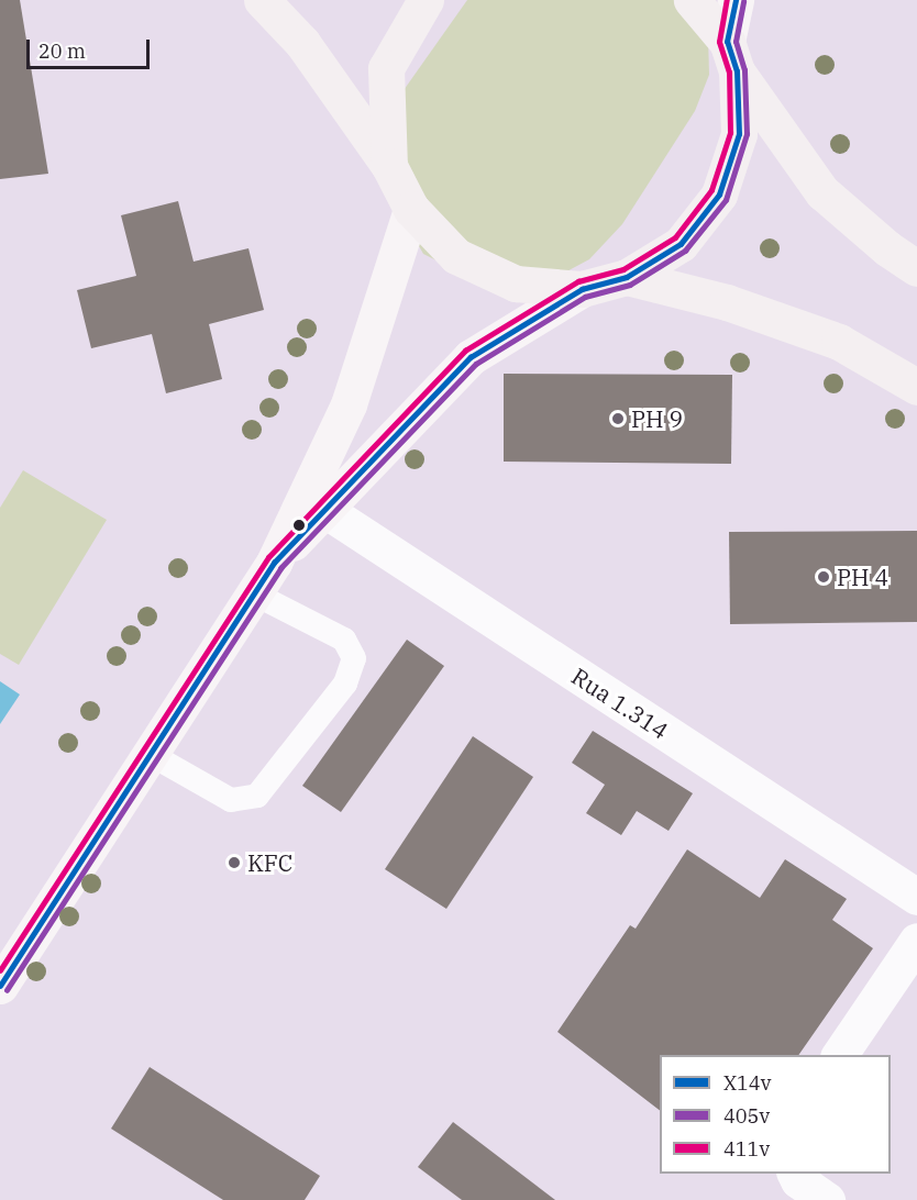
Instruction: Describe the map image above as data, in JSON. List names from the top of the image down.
{
  "streets": {
    "street": ["Rua 1.314"]
  },
  "places": ["PH 9", "PH 4", "KFC"],
  "lines": ["transit line X14v", "transit line 411v", "transit line 405v"],
  "legend": ["X14v", "405v", "411v"],
  "scale_bar": "20 m"
}
